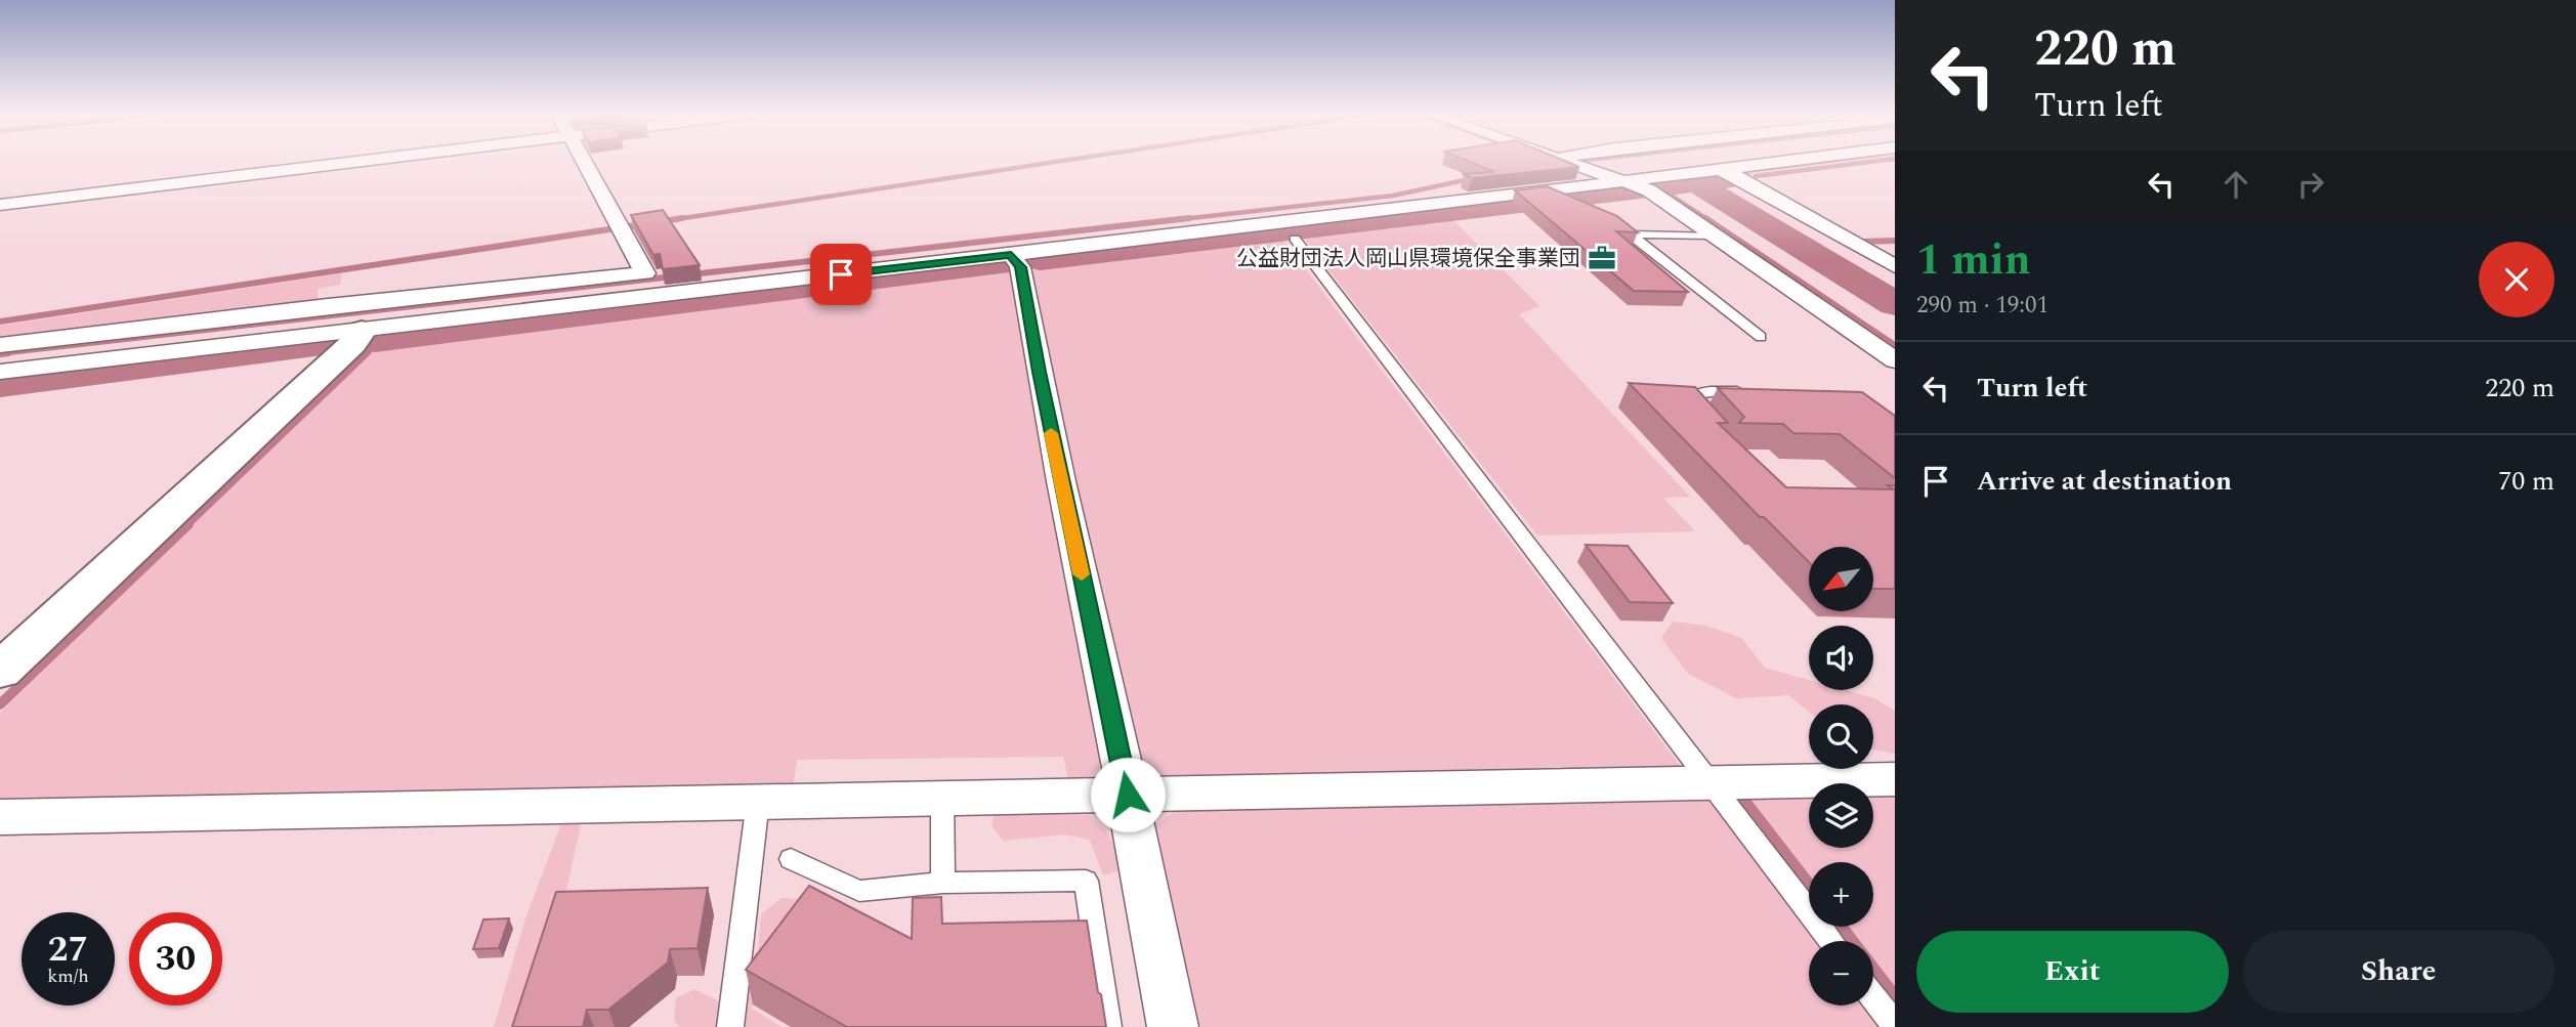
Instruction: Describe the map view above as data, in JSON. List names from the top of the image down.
{
  "places": {
    "office": ["公益財団法人岡山県環境保全事業団"]
  },
  "north": "bottom left",
  "page": {
    "turn": ["220 m", "Turn left"],
    "heading": ["1 min", "290 m · 19:01"],
    "list": [
      {
        "name": "Turn left",
        "value": "220 m"
      },
      {
        "name": "Arrive at destination",
        "value": "70 m"
      }
    ],
    "map_buttons": ["+", "−"],
    "speed": "27 km/h",
    "limit": "30",
    "buttons": ["Exit", "Share"]
  }
}
